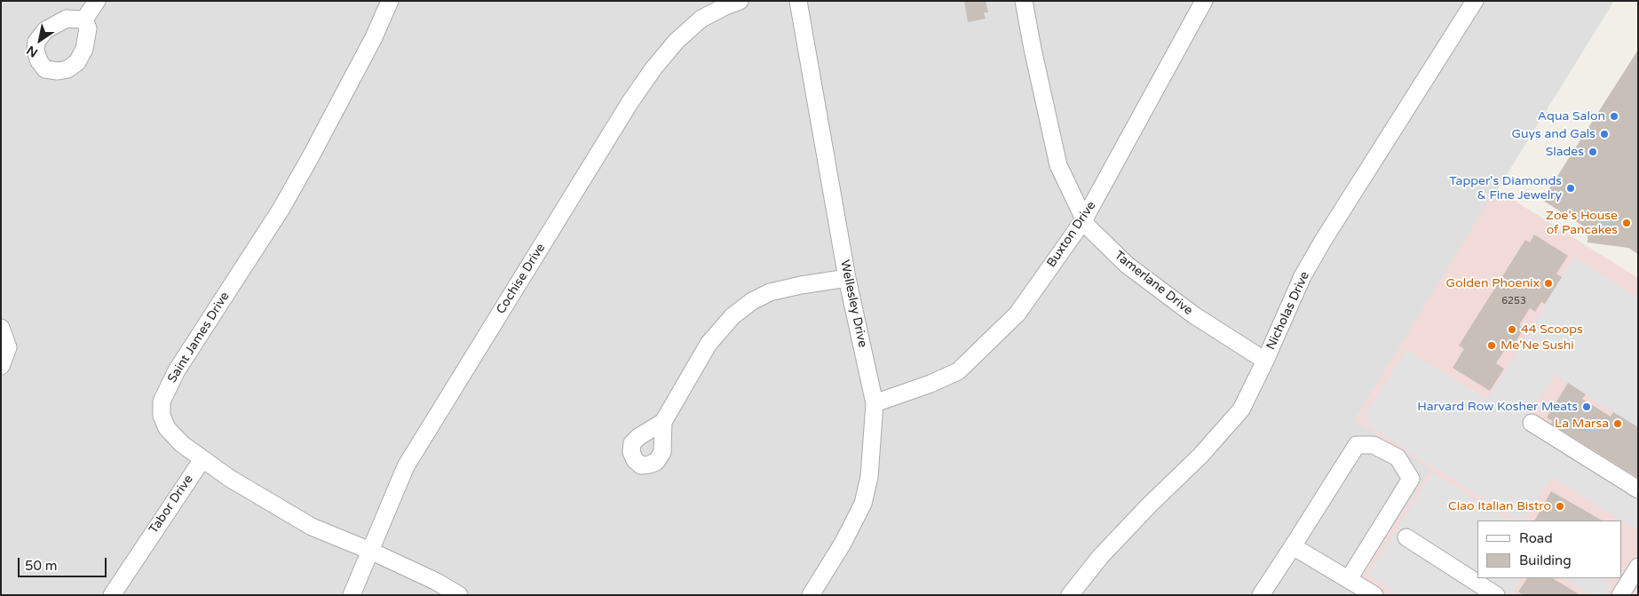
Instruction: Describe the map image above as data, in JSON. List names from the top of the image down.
{
  "streets": {
    "street": [
      "Buxton Drive",
      "Cochise Drive",
      "Tamerlane Drive",
      "Wellesley Drive",
      "Nicholas Drive",
      "Saint James Drive",
      "Tabor Drive"
    ]
  },
  "crossings": [
    ["Buxton Drive", "Tamerlane Drive"],
    ["Buxton Drive", "Wellesley Drive"],
    ["Cochise Drive", "Saint James Drive"],
    ["Tamerlane Drive", "Nicholas Drive"],
    ["Saint James Drive", "Tabor Drive"]
  ],
  "places": [
    "Aqua Salon",
    "Guys and Gals",
    "Slades",
    "Tapper's Diamonds & Fine Jewelry",
    "Zoe's House of Pancakes",
    "Golden Phoenix",
    "44 Scoops",
    "Me'Ne Sushi",
    "Harvard Row Kosher Meats",
    "La Marsa",
    "Ciao Italian Bistro"
  ],
  "house_numbers": ["6253"],
  "legend": ["Road", "Building"],
  "scale_bar": "50 m",
  "north": "bottom left"
}
